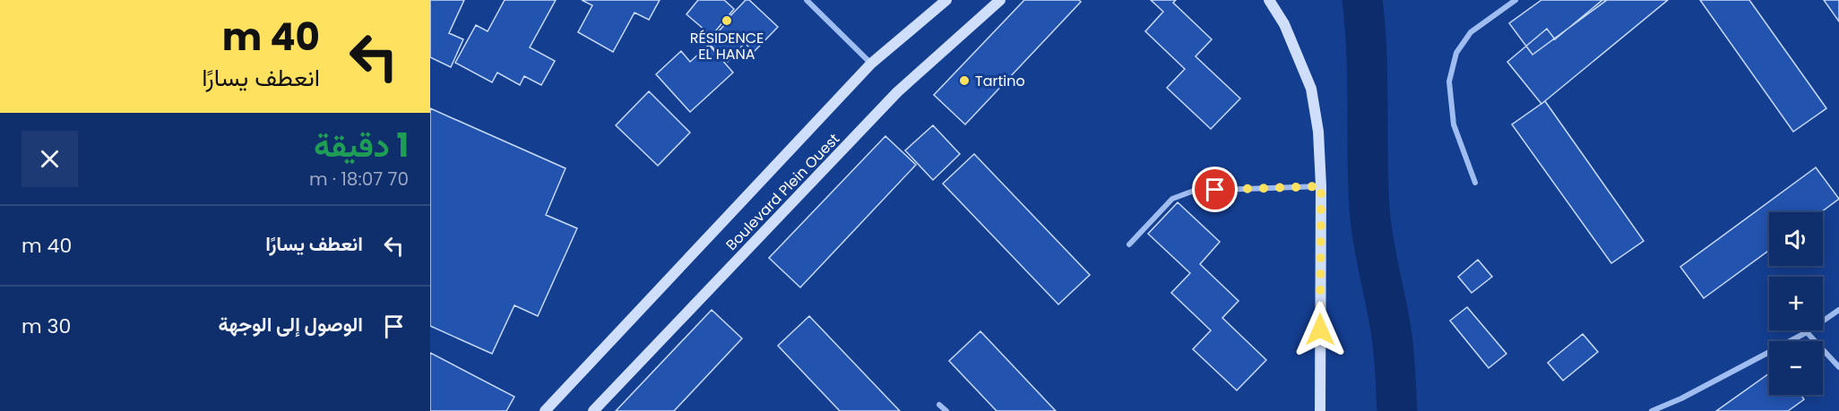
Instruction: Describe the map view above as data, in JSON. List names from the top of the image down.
{
  "streets": {
    "main road": ["Boulevard Plein Ouest"]
  },
  "places": ["RÉSIDENCE EL HANA", "Tartino"],
  "page": {
    "turn": ["40 m", "انعطف يسارًا"],
    "heading": ["1 دقيقة", "70 m · 18:07"],
    "list": [
      {
        "name": "انعطف يسارًا",
        "value": "40 m"
      },
      {
        "name": "الوصول إلى الوجهة",
        "value": "30 m"
      }
    ],
    "map_buttons": ["+", "−"]
  }
}
